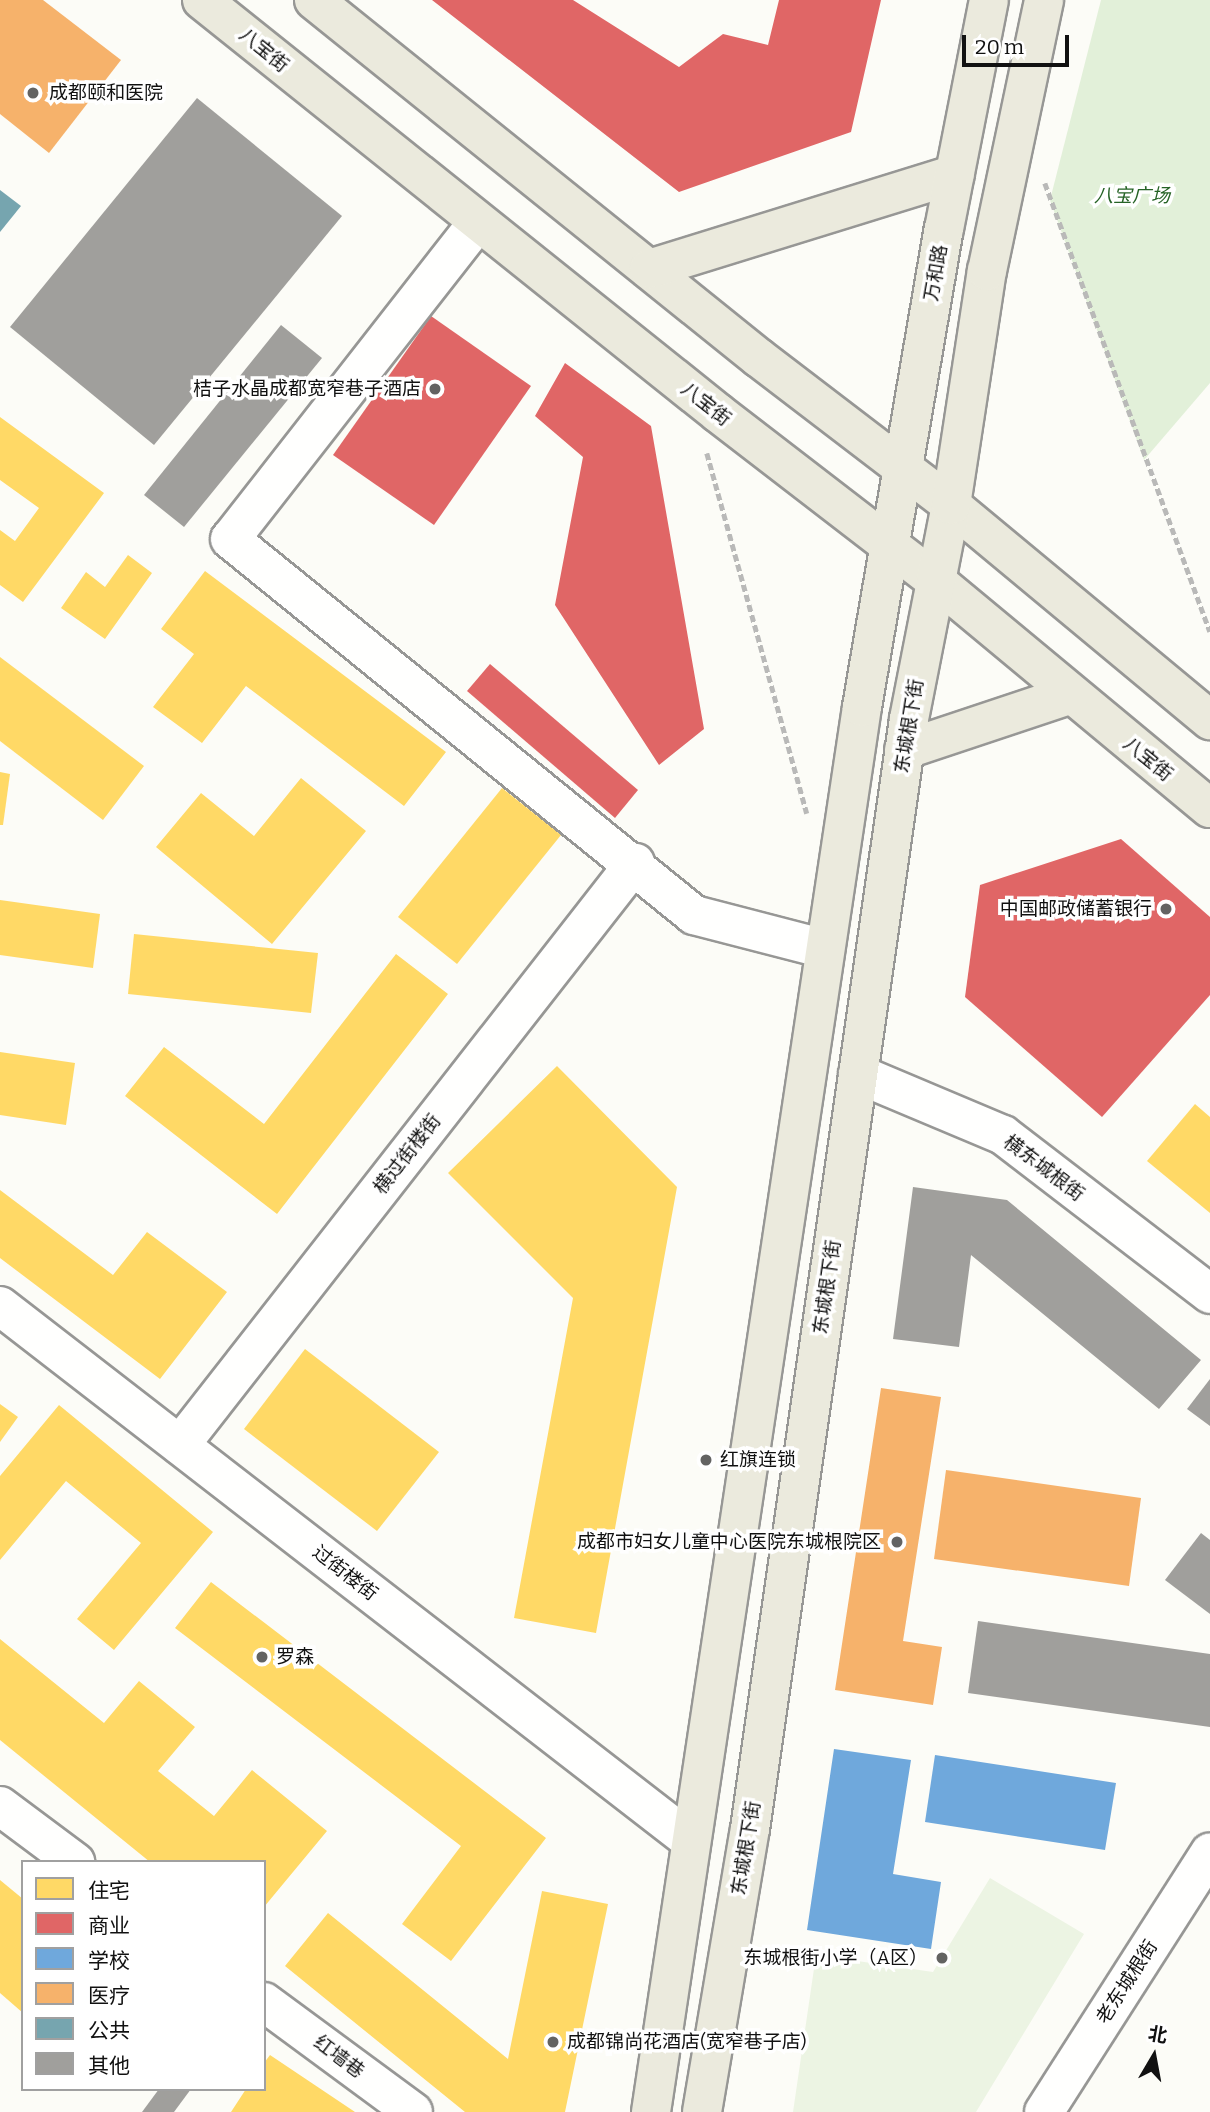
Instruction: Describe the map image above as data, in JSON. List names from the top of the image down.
{
  "streets": {
    "main road": ["八宝街", "万和路", "东城根下街"],
    "street": [
      "横过街楼街",
      "横东城根街",
      "过街楼街",
      "老东城根街",
      "红墙巷"
    ]
  },
  "crossings": [
    ["八宝街", "万和路"],
    ["八宝街", "东城根下街"],
    ["东城根下街", "横东城根街"],
    ["横过街楼街", "过街楼街"]
  ],
  "parks": ["八宝广场"],
  "places": [
    "成都颐和医院",
    "桔子水晶成都宽窄巷子酒店",
    "中国邮政储蓄银行",
    "红旗连锁",
    "成都市妇女儿童中心医院东城根院区",
    "罗森",
    "东城根街小学（A区）",
    "成都锦尚花酒店(宽窄巷子店)"
  ],
  "legend": [
    "住宅",
    "商业",
    "学校",
    "医疗",
    "公共",
    "其他"
  ],
  "scale_bar": "20 m",
  "north": "top"
}
